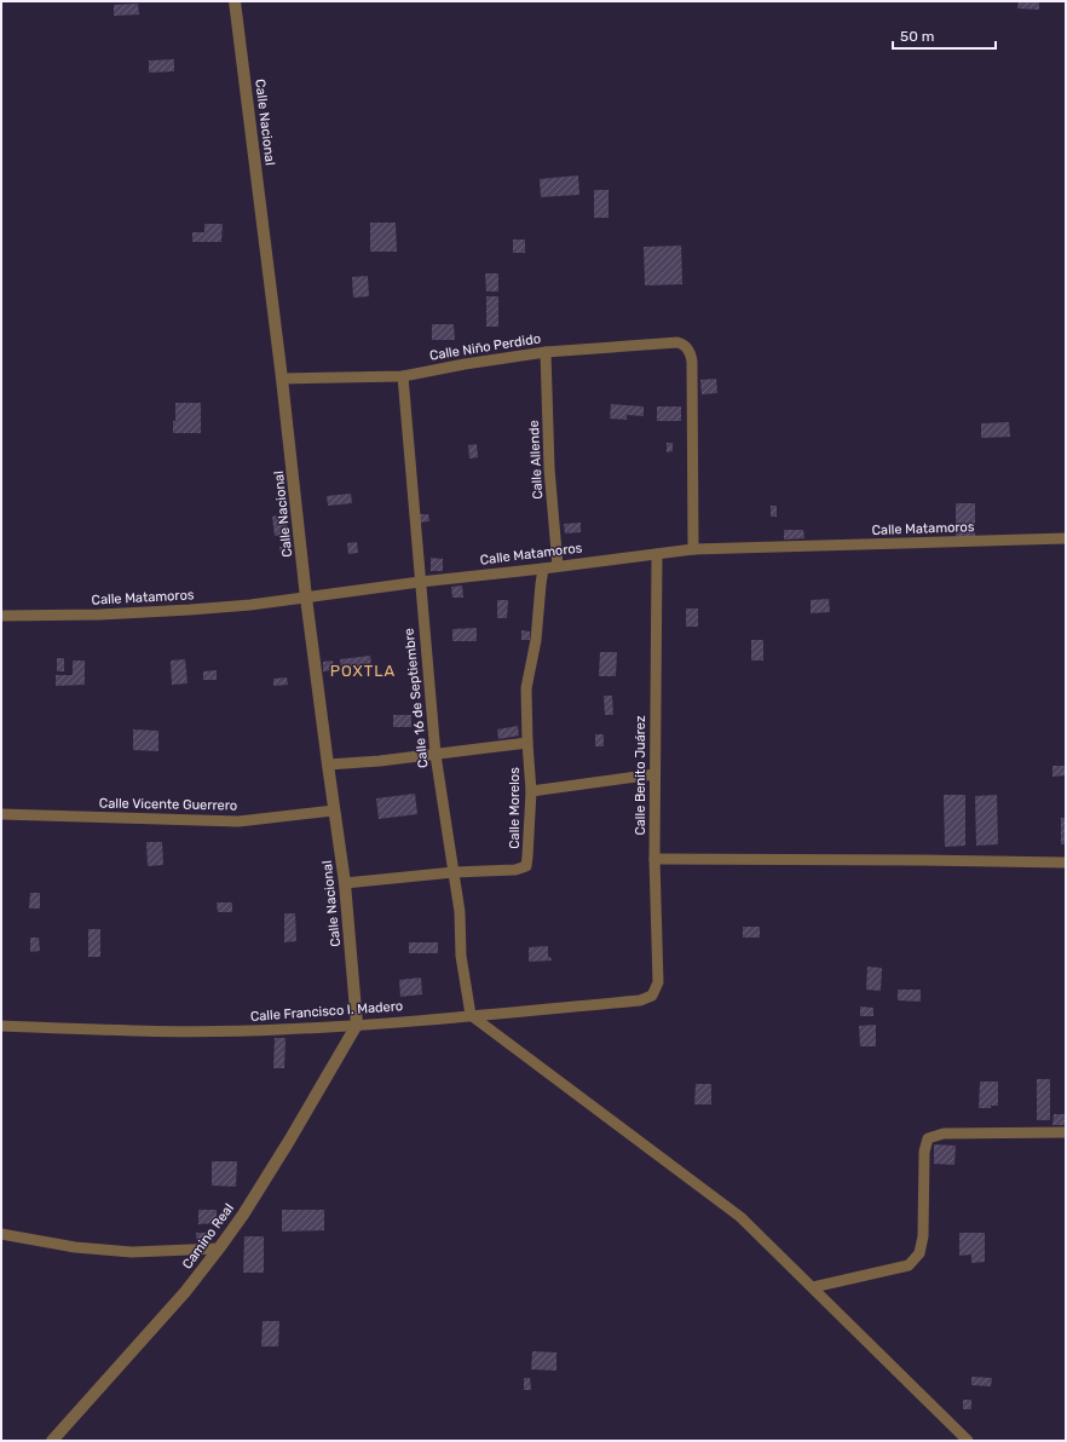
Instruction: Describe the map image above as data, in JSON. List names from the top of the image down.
{
  "streets": {
    "street": [
      "Calle Nacional",
      "Calle Niño Perdido",
      "Calle Allende",
      "Calle Matamoros",
      "Calle 16 de Septiembre",
      "Calle Benito Juárez",
      "Calle Vicente Guerrero",
      "Calle Morelos",
      "Calle Francisco I. Madero",
      "Camino Real"
    ]
  },
  "crossings": [
    ["Calle Nacional", "Calle Niño Perdido"],
    ["Calle Nacional", "Calle Matamoros"],
    ["Calle Nacional", "Calle Vicente Guerrero"],
    ["Calle Nacional", "Calle Morelos"],
    ["Calle Nacional", "Calle Francisco I. Madero"],
    ["Calle Nacional", "Camino Real"],
    ["Calle Niño Perdido", "Calle Allende"],
    ["Calle Niño Perdido", "Calle Matamoros"],
    ["Calle Niño Perdido", "Calle 16 de Septiembre"],
    ["Calle Allende", "Calle Matamoros"],
    ["Calle Matamoros", "Calle 16 de Septiembre"],
    ["Calle Matamoros", "Calle Benito Juárez"],
    ["Calle Matamoros", "Calle Morelos"],
    ["Calle 16 de Septiembre", "Calle Morelos"],
    ["Calle 16 de Septiembre", "Calle Francisco I. Madero"],
    ["Calle Benito Juárez", "Calle Francisco I. Madero"],
    ["Calle Francisco I. Madero", "Camino Real"]
  ],
  "districts": ["POXTLA"],
  "scale_bar": "50 m"
}
